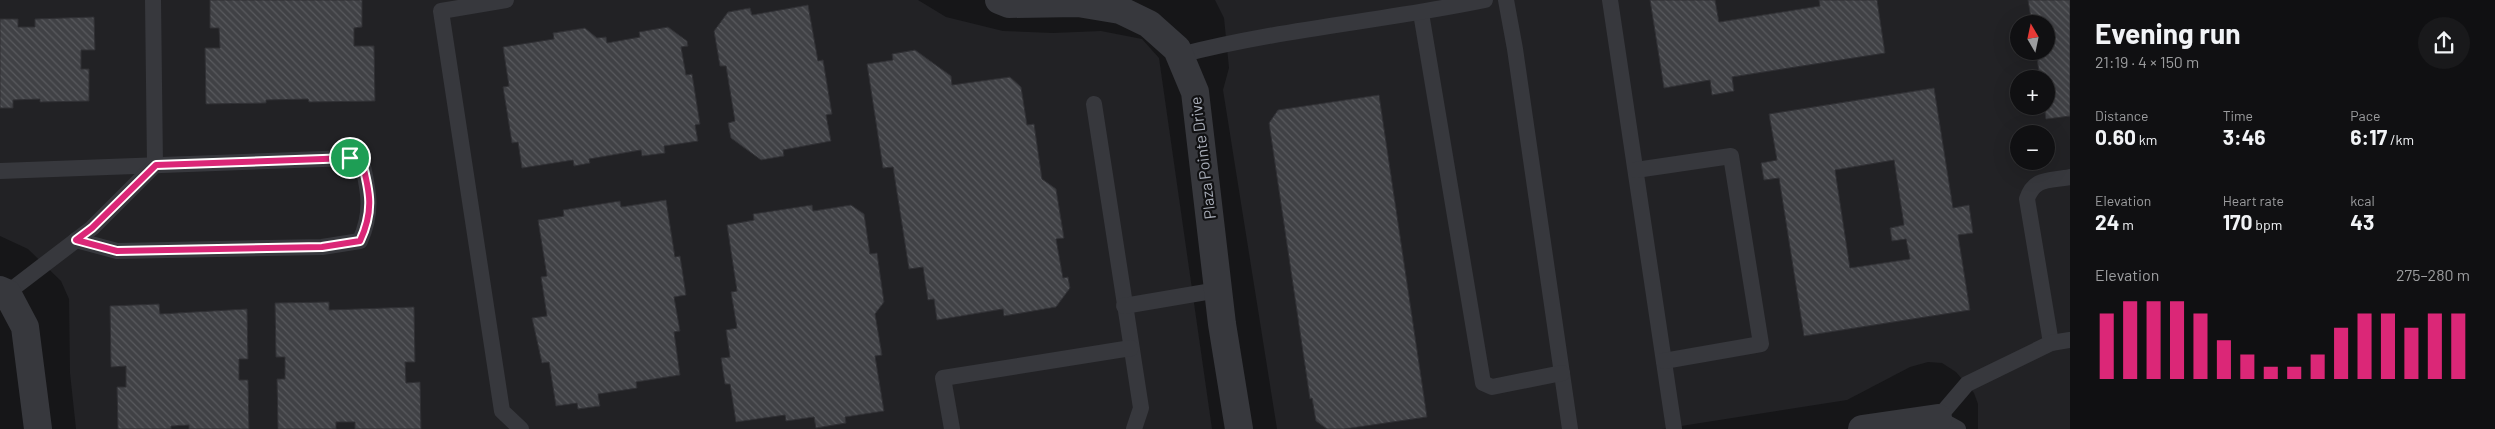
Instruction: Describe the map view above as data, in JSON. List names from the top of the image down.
{
  "streets": {
    "street": ["Plaza Pointe Drive"]
  },
  "north": "top",
  "page": {
    "heading": ["Evening run", "21:19 · 4 × 150 m"],
    "map_buttons": ["+", "−"],
    "stats": [
      ["Distance", "0.60 km"],
      ["Time", "3:46"],
      ["Pace", "6:17 /km"],
      ["Elevation", "24 m"],
      ["Heart rate", "170 bpm"],
      ["kcal", "43"]
    ],
    "chart": ["Elevation", "275–280 m"]
  }
}
